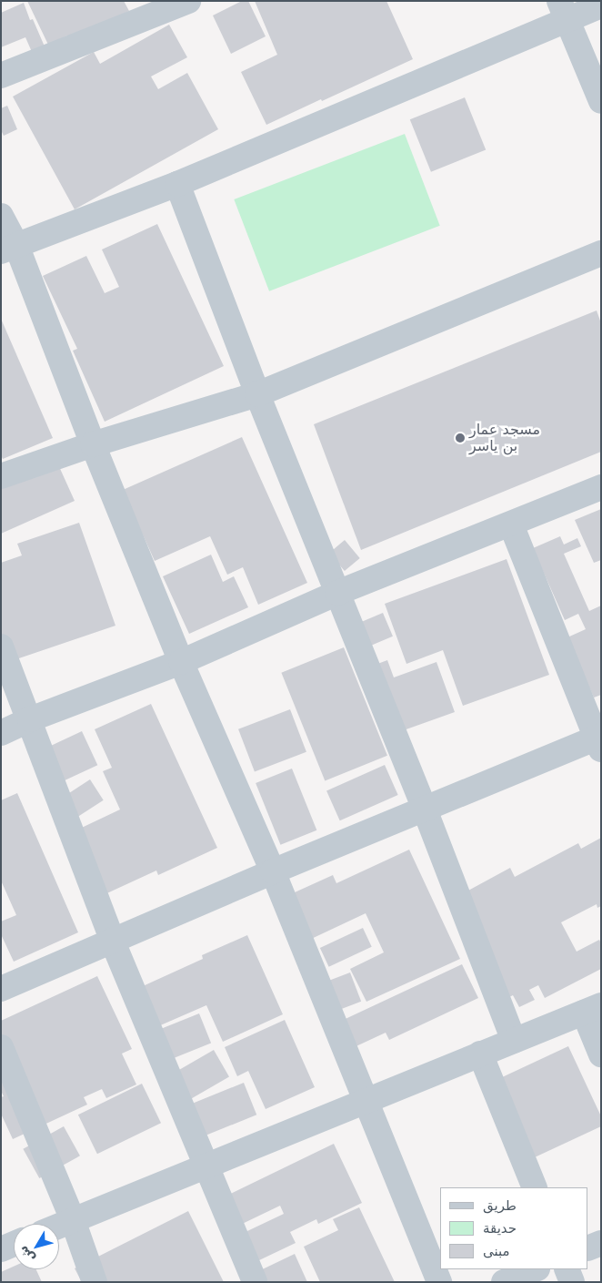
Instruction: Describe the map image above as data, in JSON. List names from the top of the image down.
{
  "places": ["مسجد عمار بن ياسر"],
  "legend": ["طريق", "حديقة", "مبنى"],
  "north": "bottom left"
}
